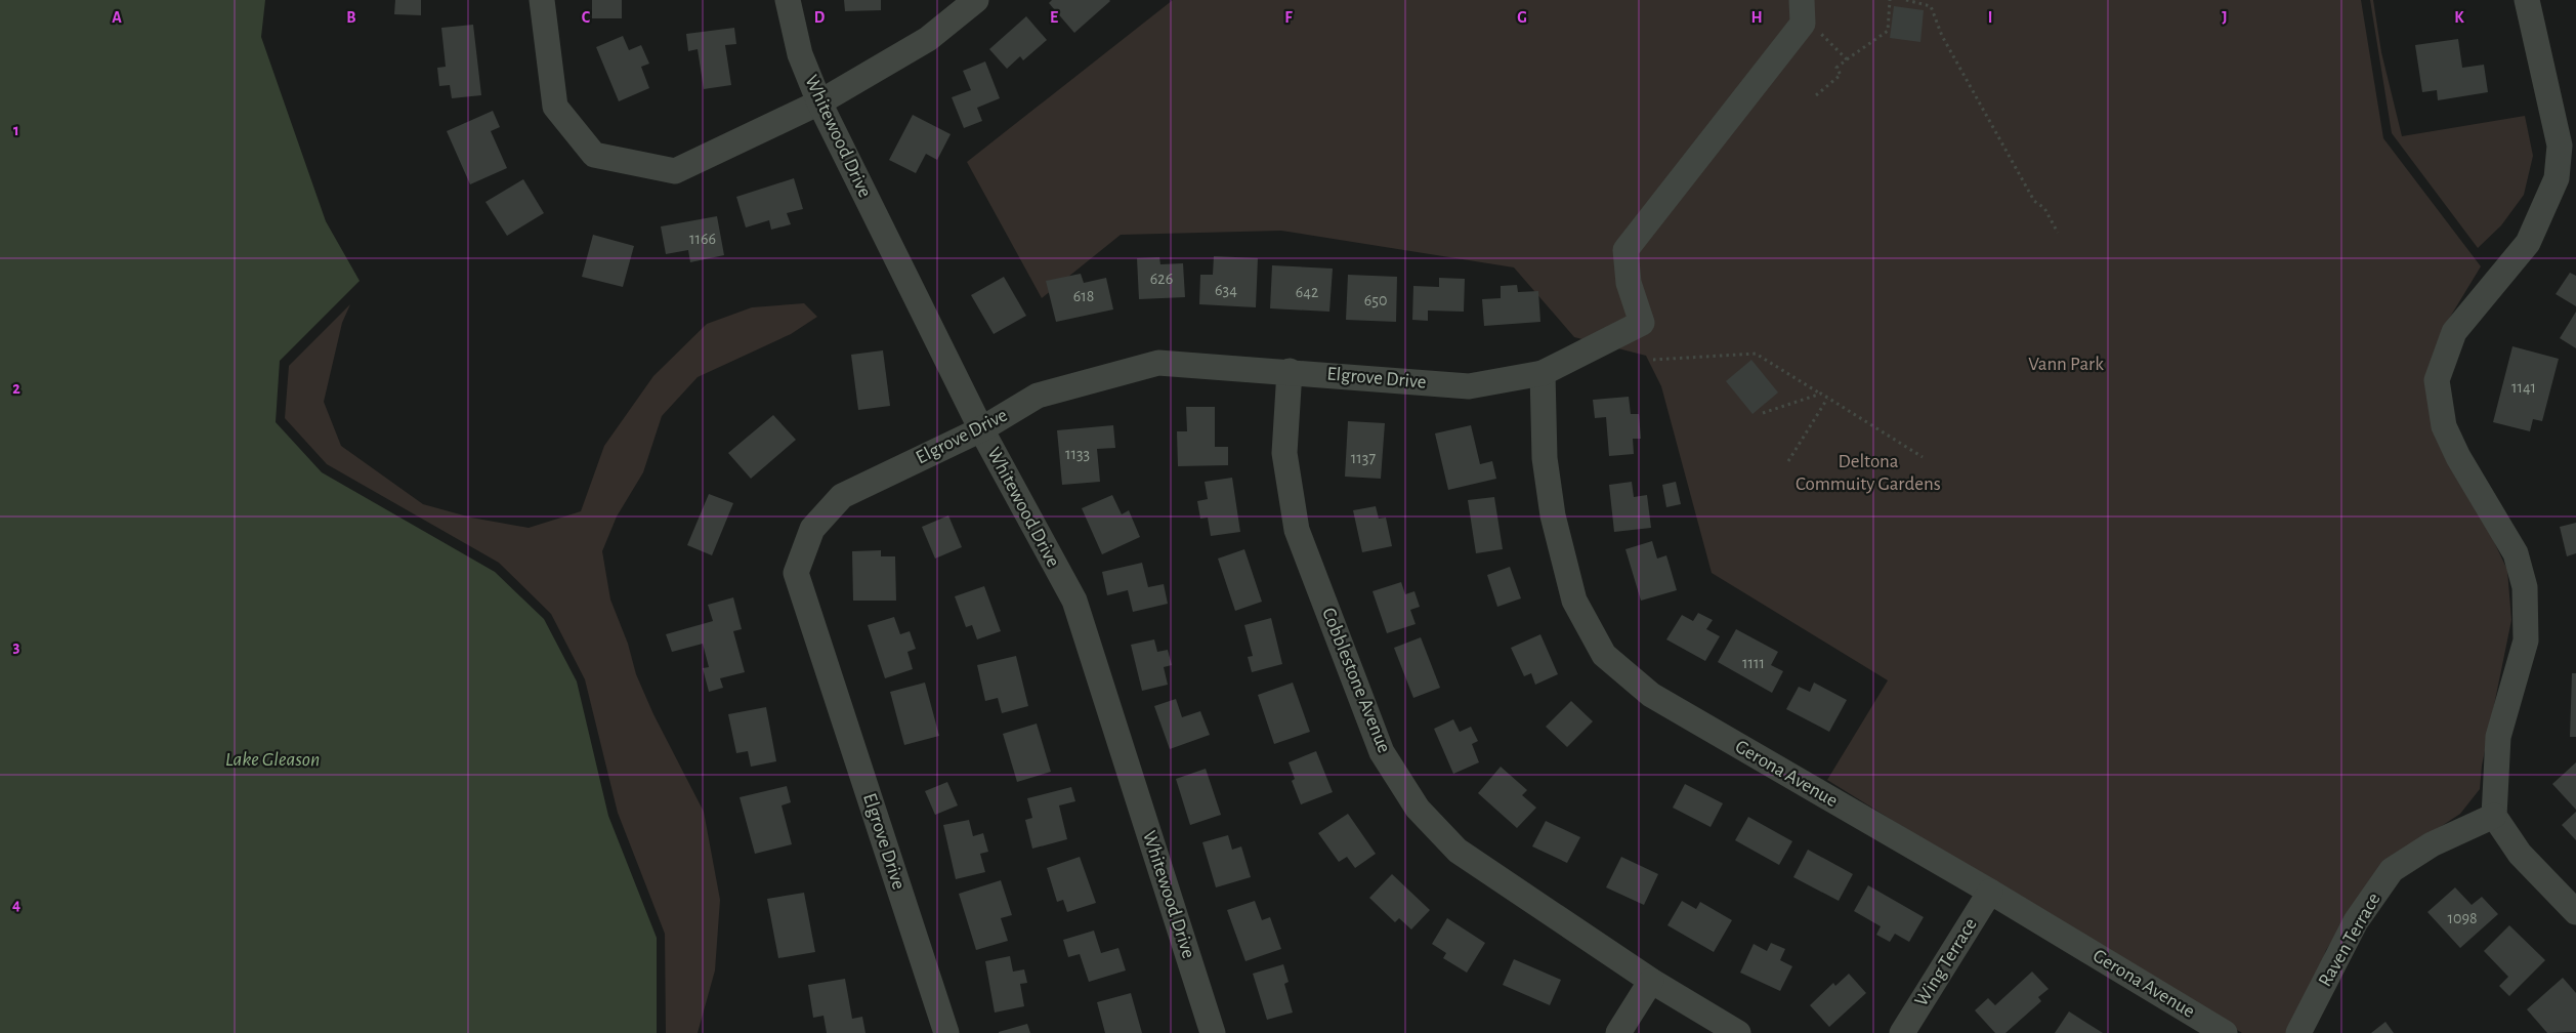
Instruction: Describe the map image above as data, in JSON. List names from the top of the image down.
{
  "streets": {
    "street": [
      "Whitewood Drive",
      "Elgrove Drive",
      "Cobblestone Avenue",
      "Gerona Avenue",
      "Raven Terrace",
      "Wing Terrace"
    ]
  },
  "crossings": [
    ["Whitewood Drive", "Elgrove Drive"],
    ["Elgrove Drive", "Cobblestone Avenue"],
    ["Elgrove Drive", "Gerona Avenue"],
    ["Gerona Avenue", "Wing Terrace"]
  ],
  "water": ["Lake Gleason"],
  "parks": ["Vann Park", "Deltona Commuity Gardens"],
  "house_numbers": [
    "1166",
    "626",
    "634",
    "642",
    "618",
    "650",
    "1141",
    "1133",
    "1137",
    "1111",
    "1098"
  ],
  "grid": {
    "columns": [
      "A",
      "B",
      "C",
      "D",
      "E",
      "F",
      "G",
      "H",
      "I",
      "J",
      "K"
    ],
    "rows": [
      "1",
      "2",
      "3",
      "4"
    ]
  }
}
